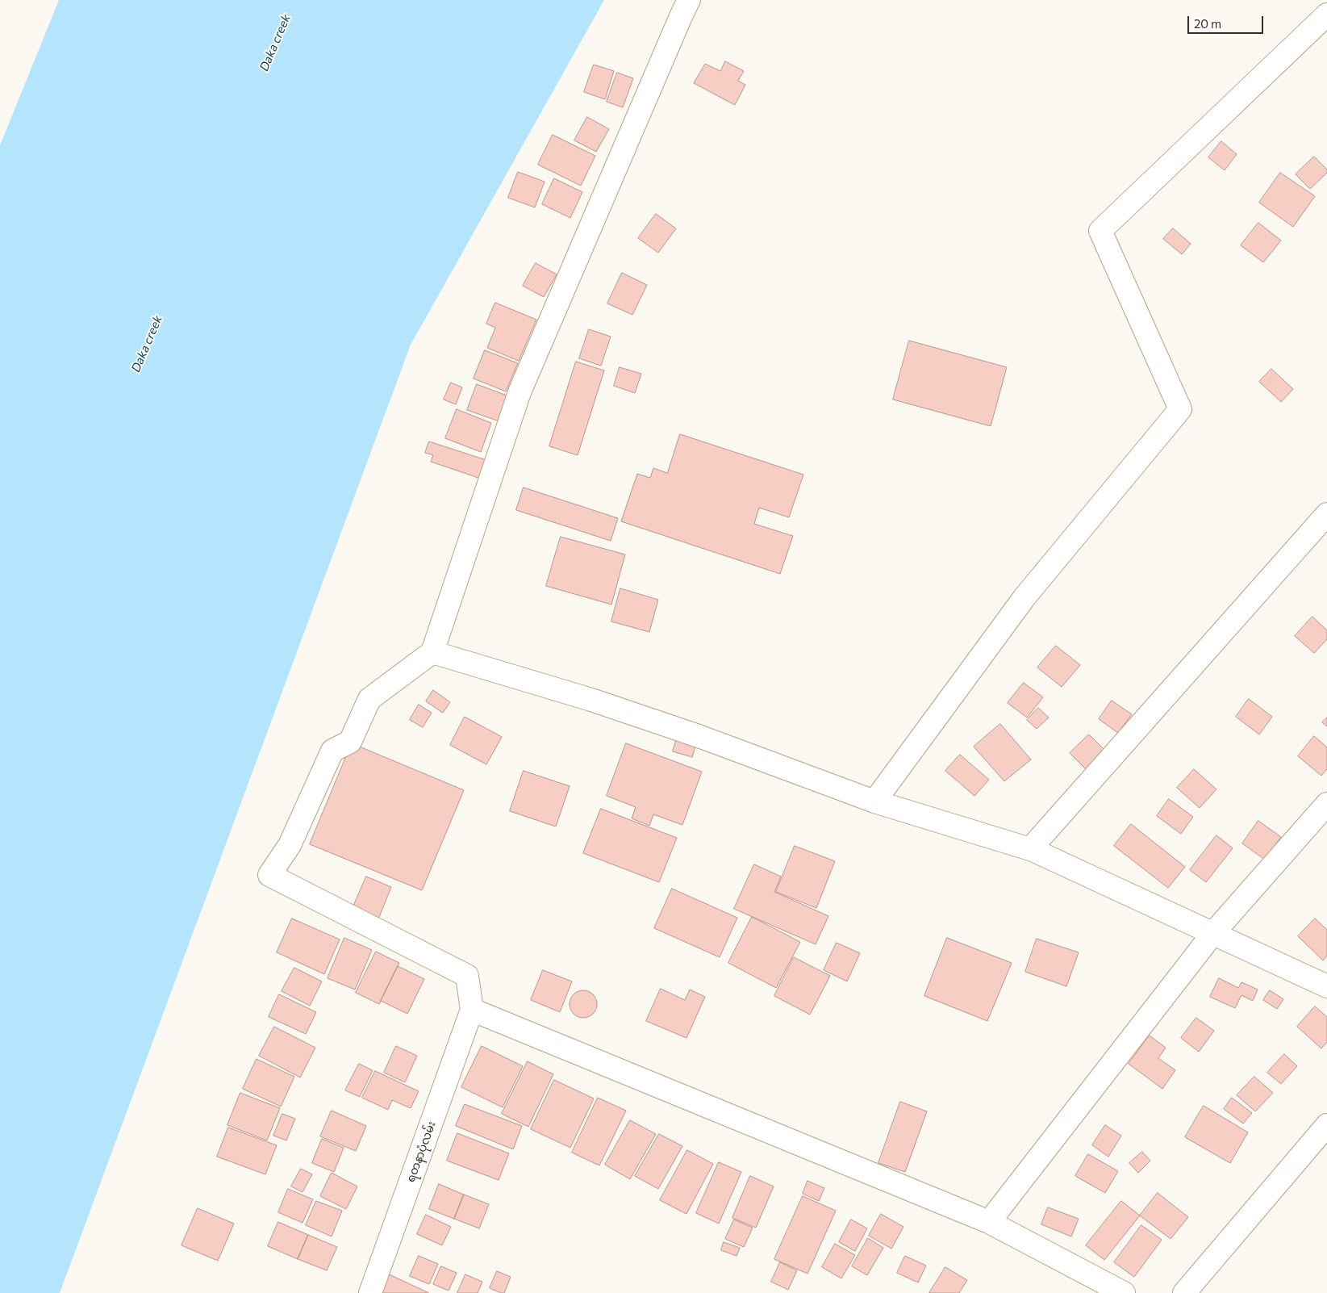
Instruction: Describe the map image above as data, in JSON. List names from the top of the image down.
{
  "streets": {
    "street": ["ရတနာပုံလမ်း"]
  },
  "water": ["Daka creek"],
  "scale_bar": "20 m"
}
